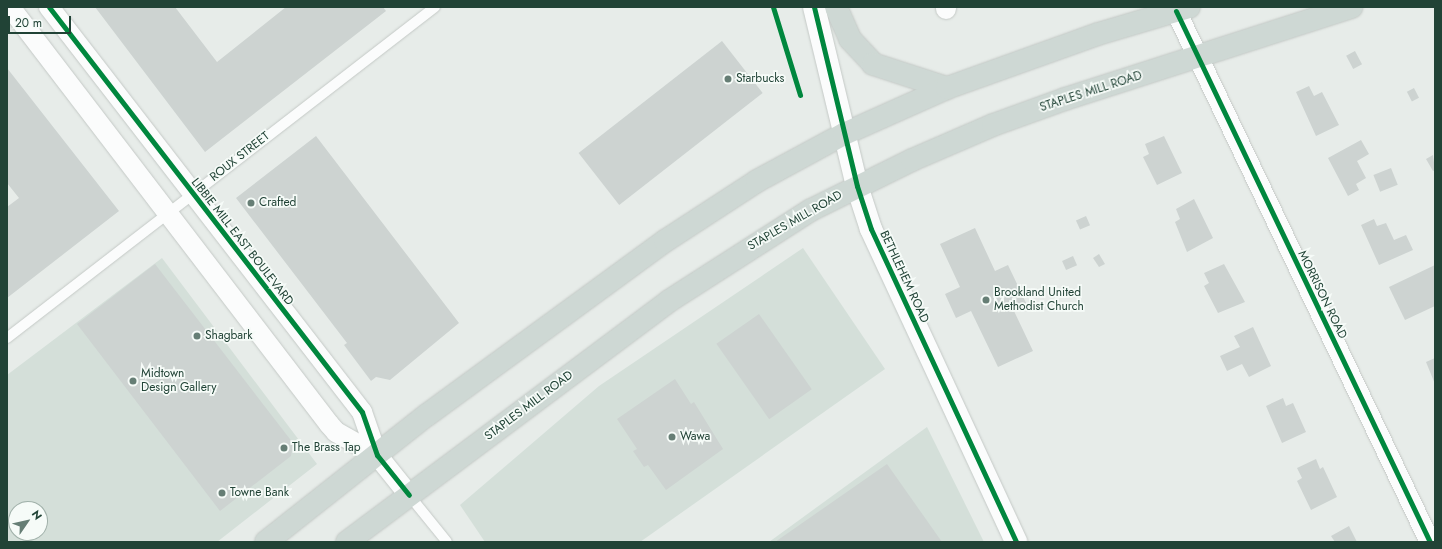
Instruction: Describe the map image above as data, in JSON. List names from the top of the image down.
{
  "streets": {
    "main road": ["STAPLES MILL ROAD"],
    "street": ["LIBBIE MILL EAST BOULEVARD", "BETHLEHEM ROAD", "MORRISON ROAD"],
    "lane": ["ROUX STREET"]
  },
  "crossings": [
    ["STAPLES MILL ROAD", "LIBBIE MILL EAST BOULEVARD"],
    ["STAPLES MILL ROAD", "BETHLEHEM ROAD"],
    ["STAPLES MILL ROAD", "MORRISON ROAD"],
    ["ROUX STREET", "LIBBIE MILL EAST BOULEVARD"]
  ],
  "places": [
    "Starbucks",
    "Crafted",
    "Brookland United Methodist Church",
    "Shagbark",
    "Midtown Design Gallery",
    "Wawa",
    "The Brass Tap",
    "Towne Bank"
  ],
  "scale_bar": "20 m",
  "north": "top right"
}
